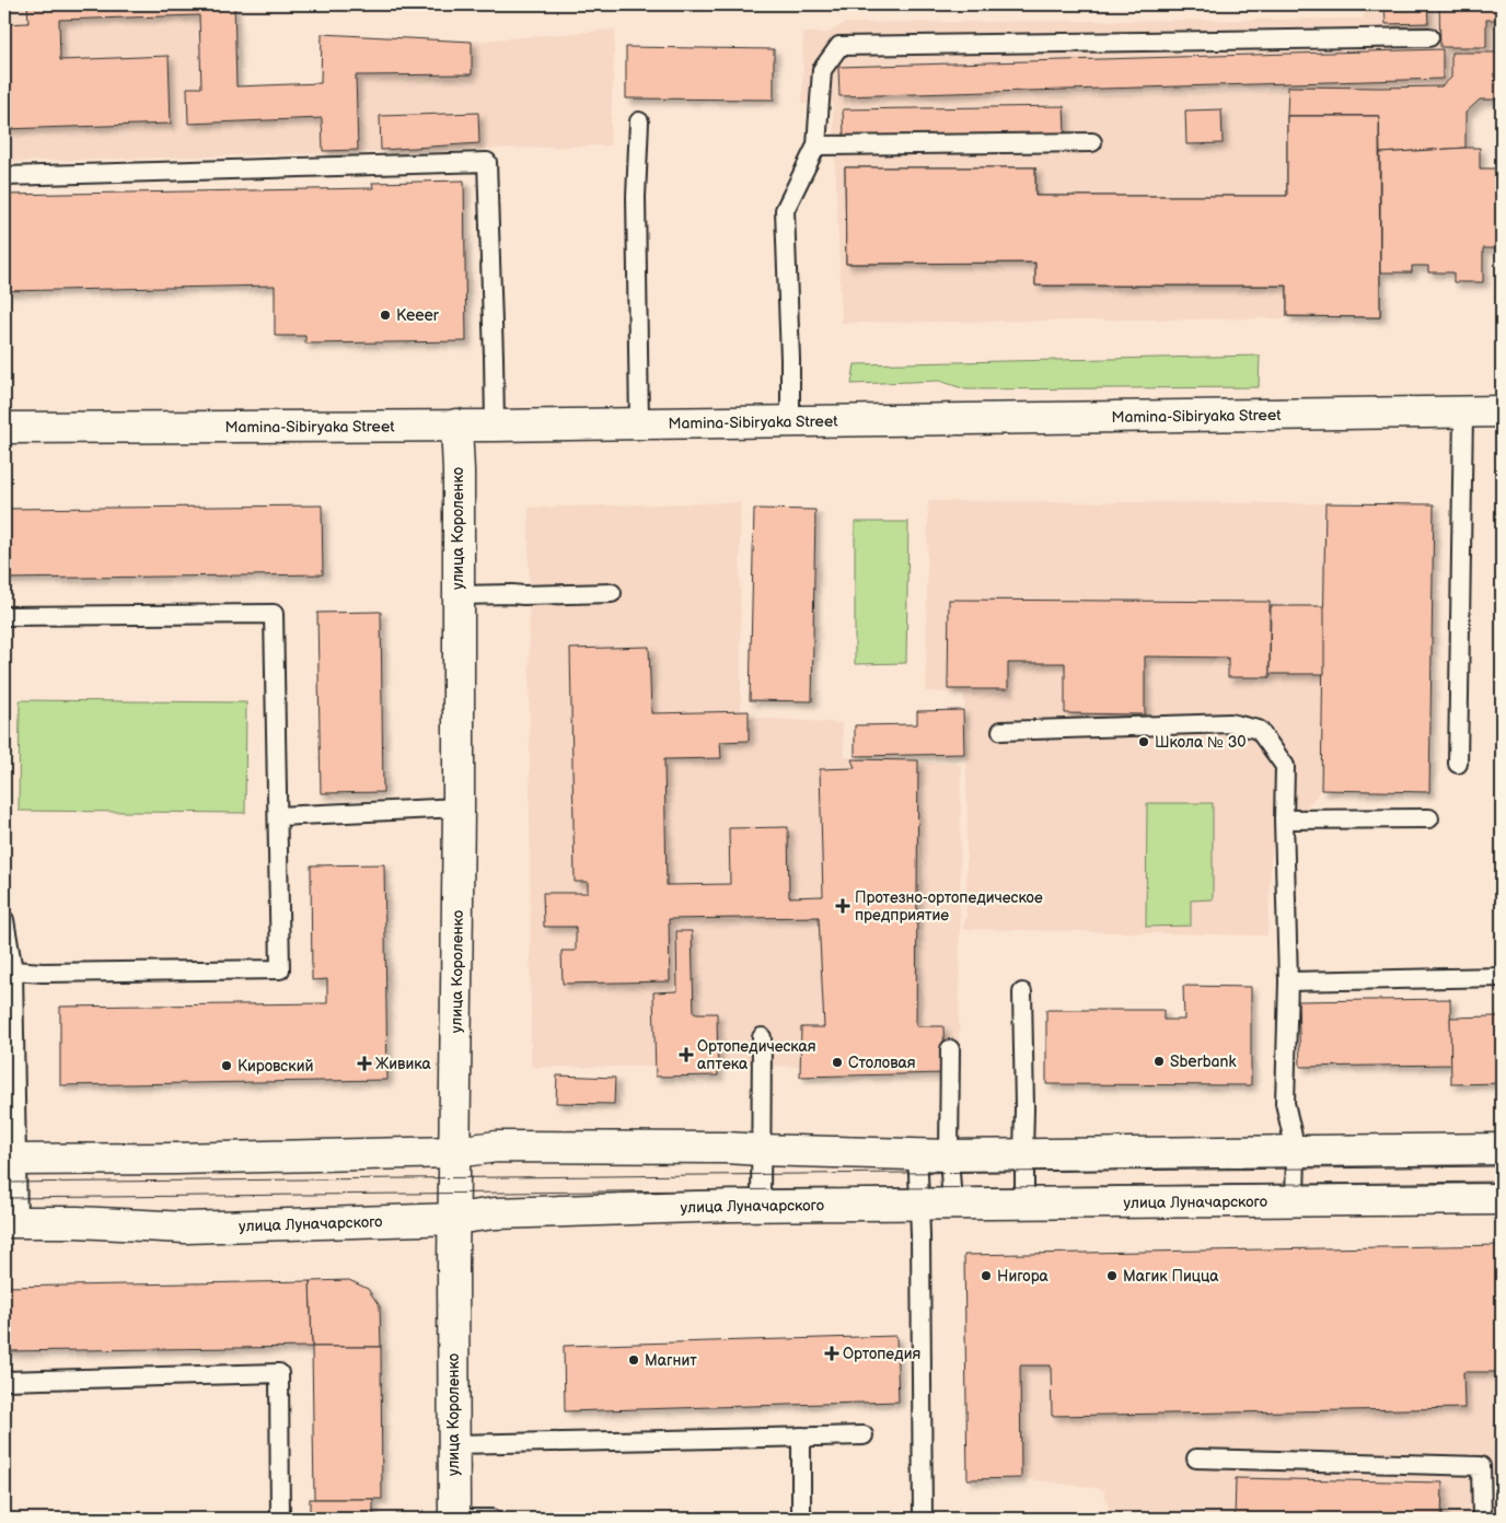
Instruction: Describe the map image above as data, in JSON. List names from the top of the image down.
{
  "streets": {
    "street": ["Mamina-Sibiryaka Street", "улица Короленко", "улица Луначарского"]
  },
  "crossings": [
    ["Mamina-Sibiryaka Street", "улица Короленко"],
    ["улица Короленко", "улица Луначарского"]
  ],
  "places": {
    "other": [
      "Keeer",
      "Школа № 30",
      "Sberbank",
      "Столовая",
      "Кировский",
      "Нигора",
      "Магик Пицца",
      "Магнит"
    ],
    "health": [
      "Протезно-ортопедическое предприятие",
      "Ортопедическая аптека",
      "Живика",
      "Ортопедия"
    ]
  }
}
